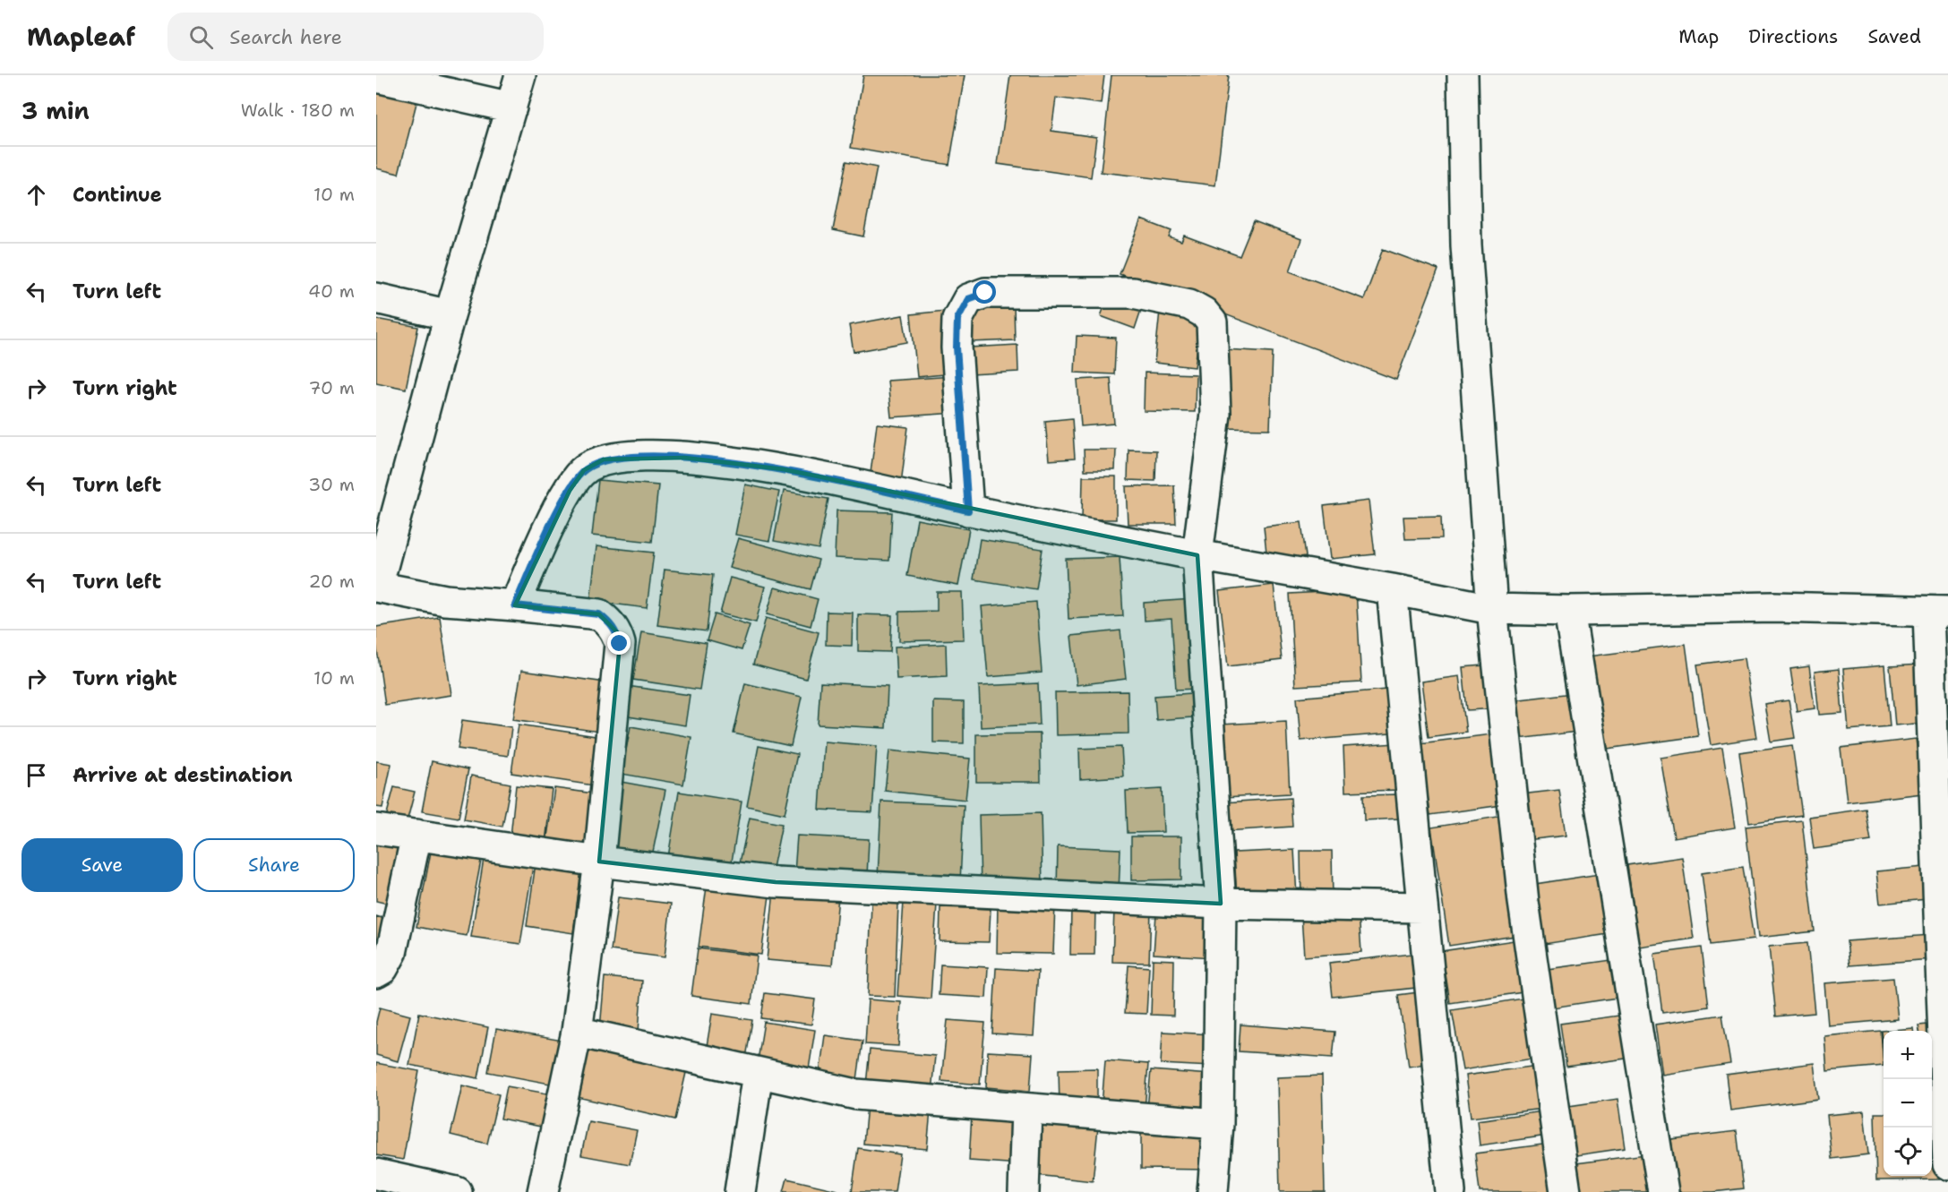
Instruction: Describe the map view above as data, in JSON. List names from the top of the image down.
{
  "page": {
    "header": "Mapleaf",
    "search": "Search here",
    "nav": ["Map", "Directions", "Saved"],
    "heading": ["3 min", "Walk · 180 m"],
    "list": [
      ["Continue", "10 m"],
      ["Turn left", "40 m"],
      ["Turn right", "70 m"],
      ["Turn left", "30 m"],
      ["Turn left", "20 m"],
      ["Turn right", "10 m"],
      "Arrive at destination"
    ],
    "buttons": ["Save", "Share"],
    "map_buttons": ["+", "−"]
  }
}
